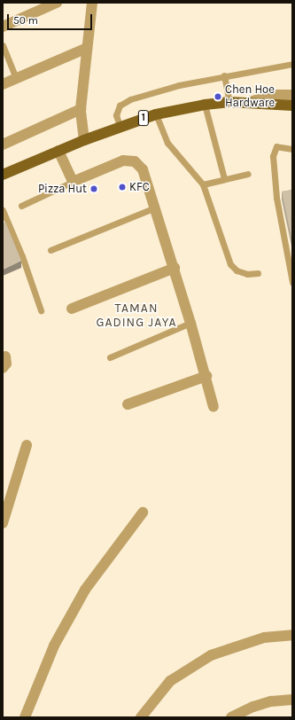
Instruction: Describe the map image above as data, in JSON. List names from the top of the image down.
{
  "streets": {
    "main road": ["1"]
  },
  "districts": ["TAMAN GADING JAYA"],
  "places": ["Chen Hoe Hardware", "KFC", "Pizza Hut"],
  "scale_bar": "50 m"
}
